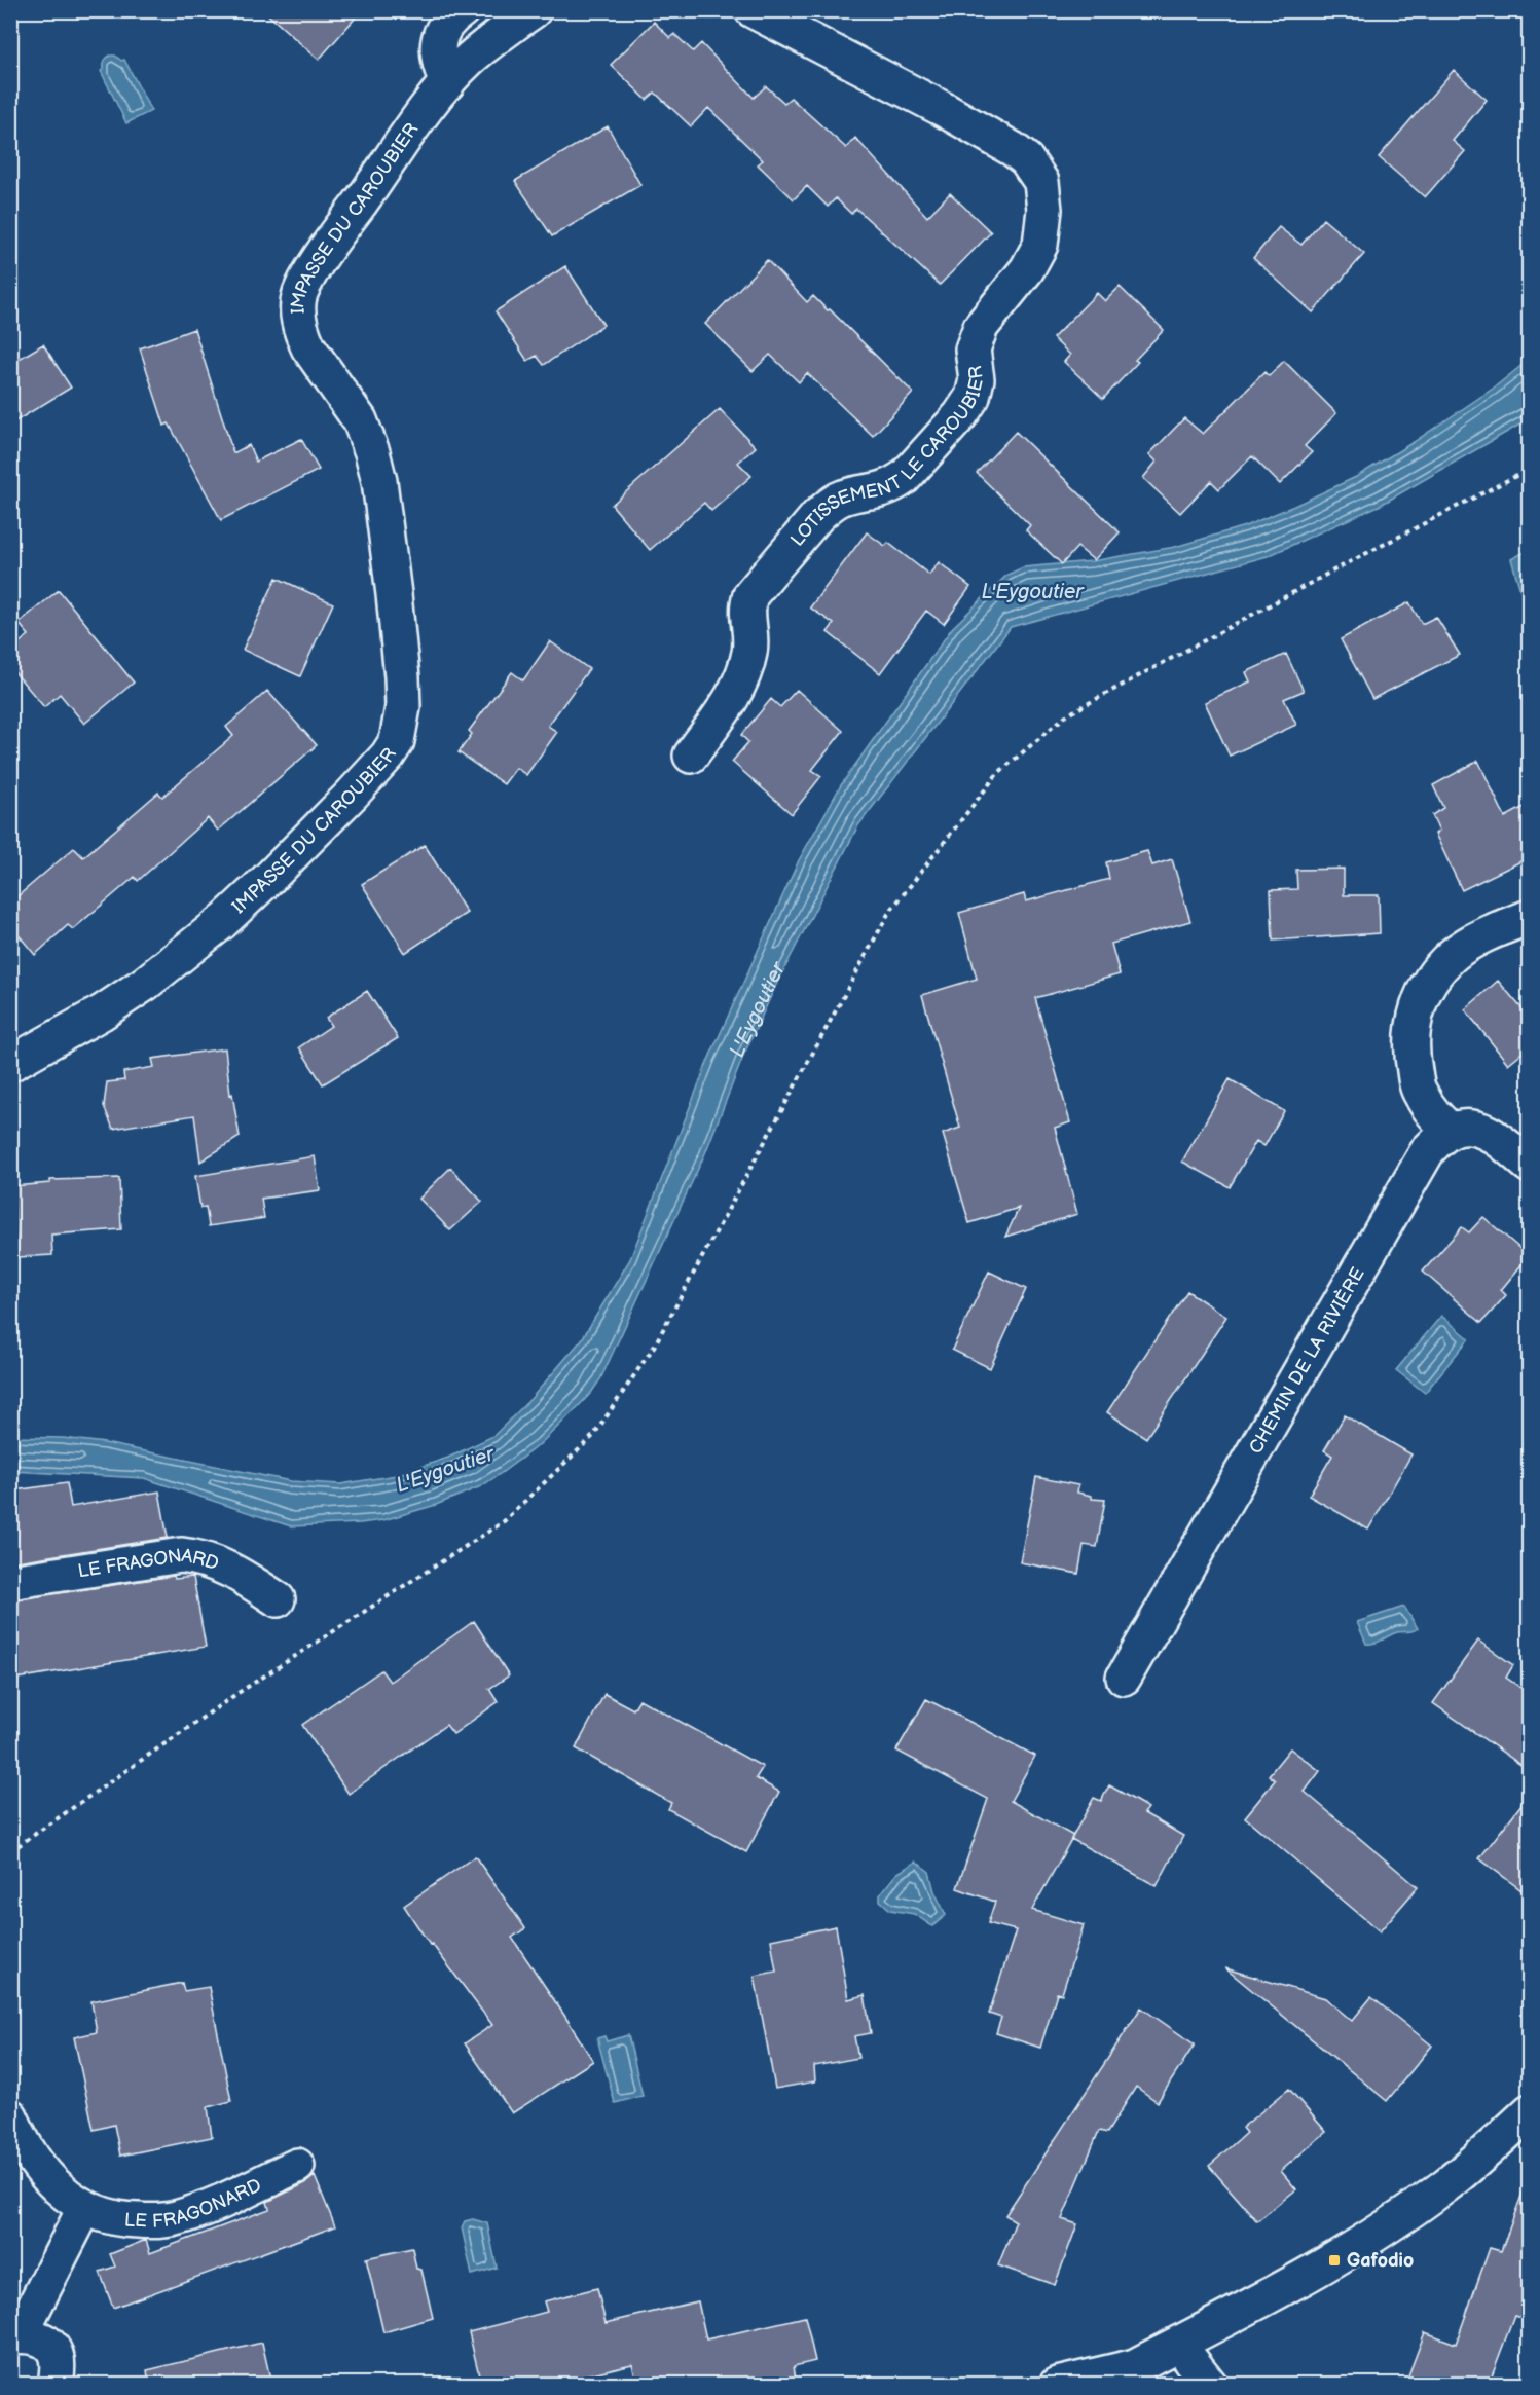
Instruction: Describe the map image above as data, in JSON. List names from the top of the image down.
{
  "streets": {
    "street": [
      "IMPASSE DU CAROUBIER",
      "LOTISSEMENT LE CAROUBIER",
      "CHEMIN DE LA RIVIÈRE",
      "LE FRAGONARD"
    ]
  },
  "water": ["L'Eygoutier"],
  "places": {
    "transit": ["Gafodio"]
  }
}
